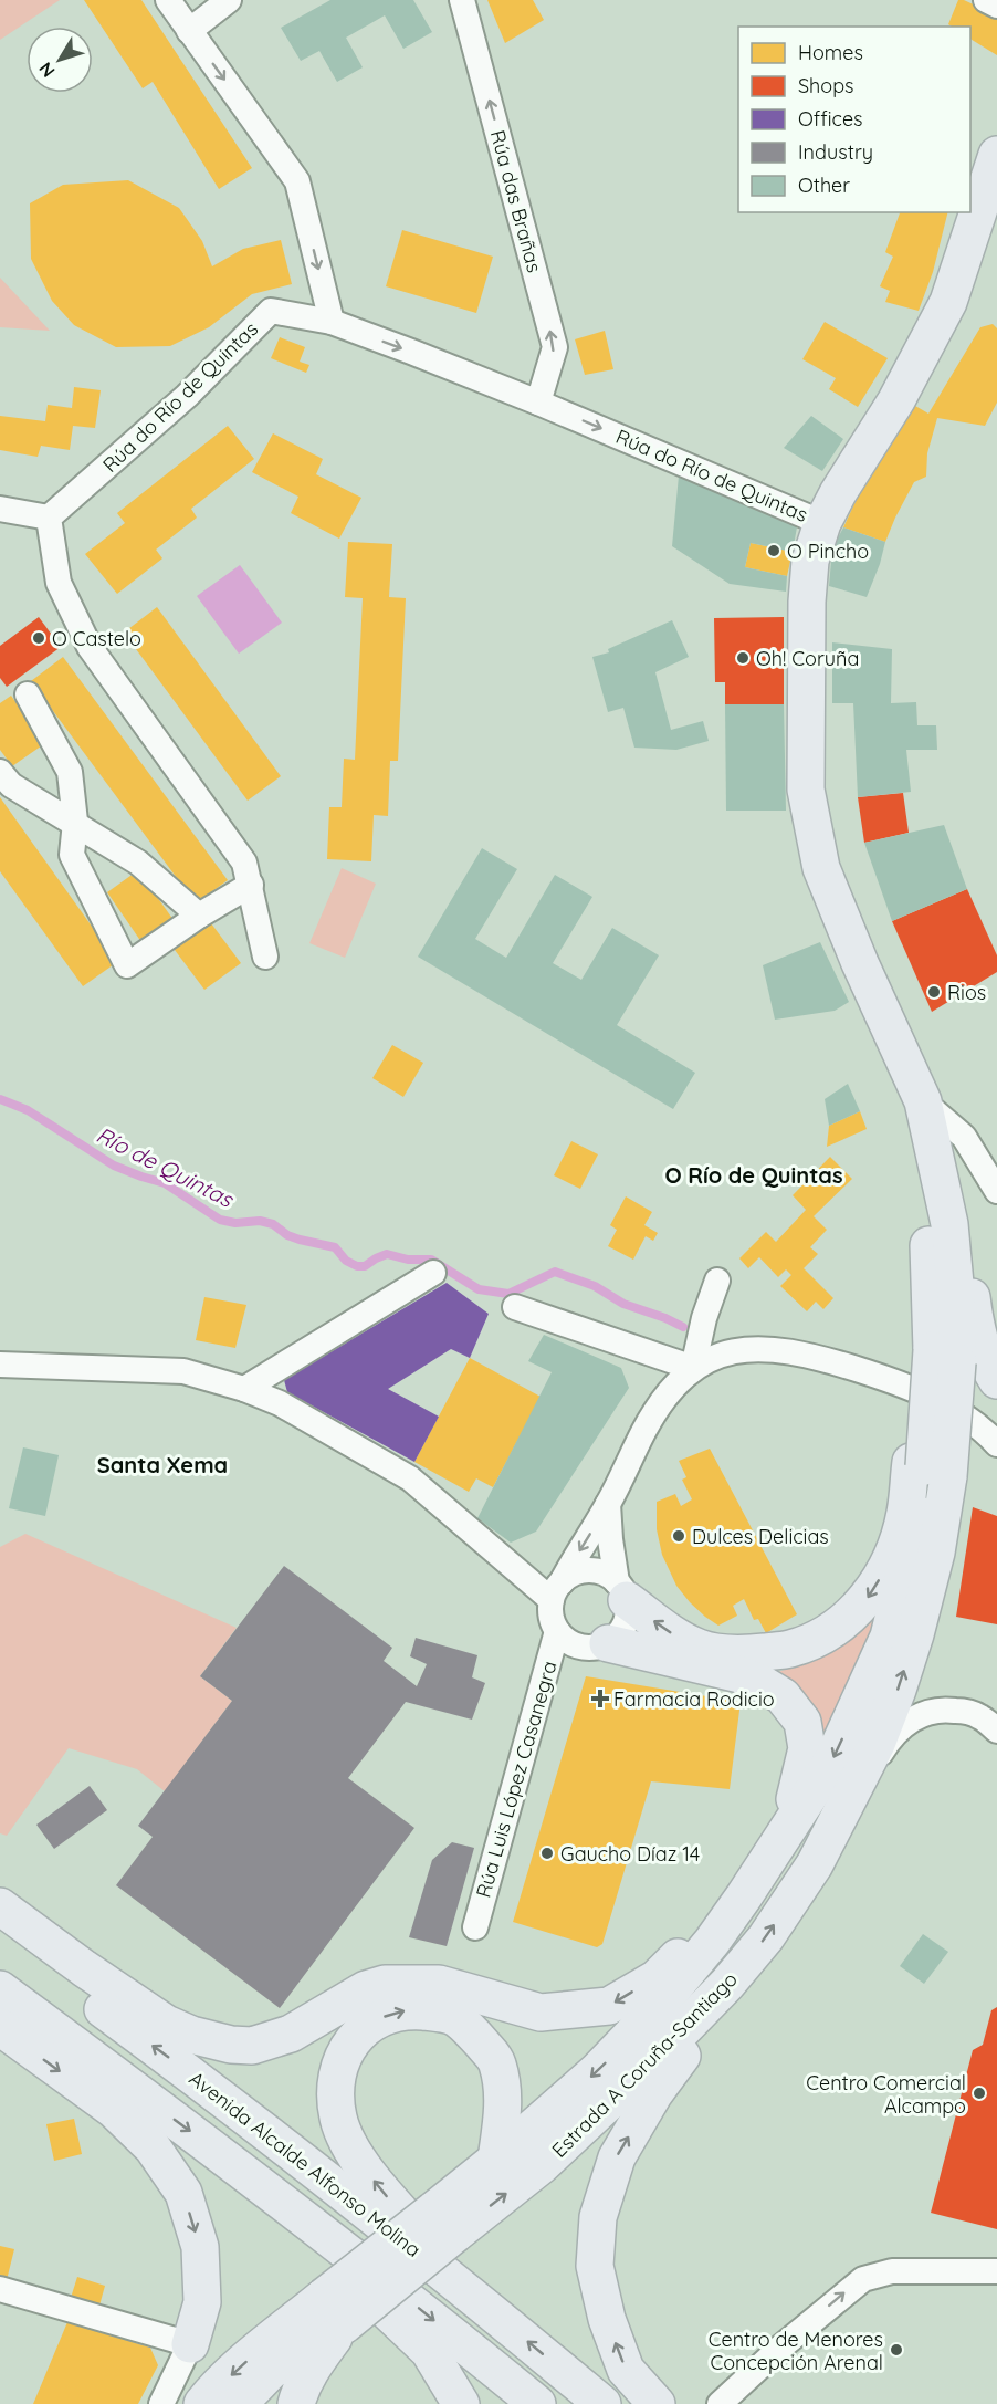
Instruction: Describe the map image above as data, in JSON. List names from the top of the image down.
{
  "streets": {
    "highway": ["Estrada A Coruña-Santiago", "Avenida Alcalde Alfonso Molina"],
    "street": ["Rúa das Brañas", "Rúa do Río de Quintas", "Rúa Luis López Casanegra"]
  },
  "crossings": [
    ["Rúa das Brañas", "Rúa do Río de Quintas"],
    ["Rúa do Río de Quintas", "Estrada A Coruña-Santiago"]
  ],
  "one_way": ["Rúa do Río de Quintas"],
  "districts": ["O Río de Quintas", "Santa Xema"],
  "water": ["Río de Quintas"],
  "places": {
    "other": [
      "O Pincho",
      "O Castelo",
      "Oh! Coruña",
      "Rios",
      "Dulces Delicias",
      "Gaucho Díaz 14",
      "Centro Comercial Alcampo",
      "Centro de Menores Concepción Arenal"
    ],
    "health": ["Farmacia Rodicio"]
  },
  "legend": [
    "Homes",
    "Shops",
    "Offices",
    "Industry",
    "Other"
  ],
  "north": "bottom left"
}
